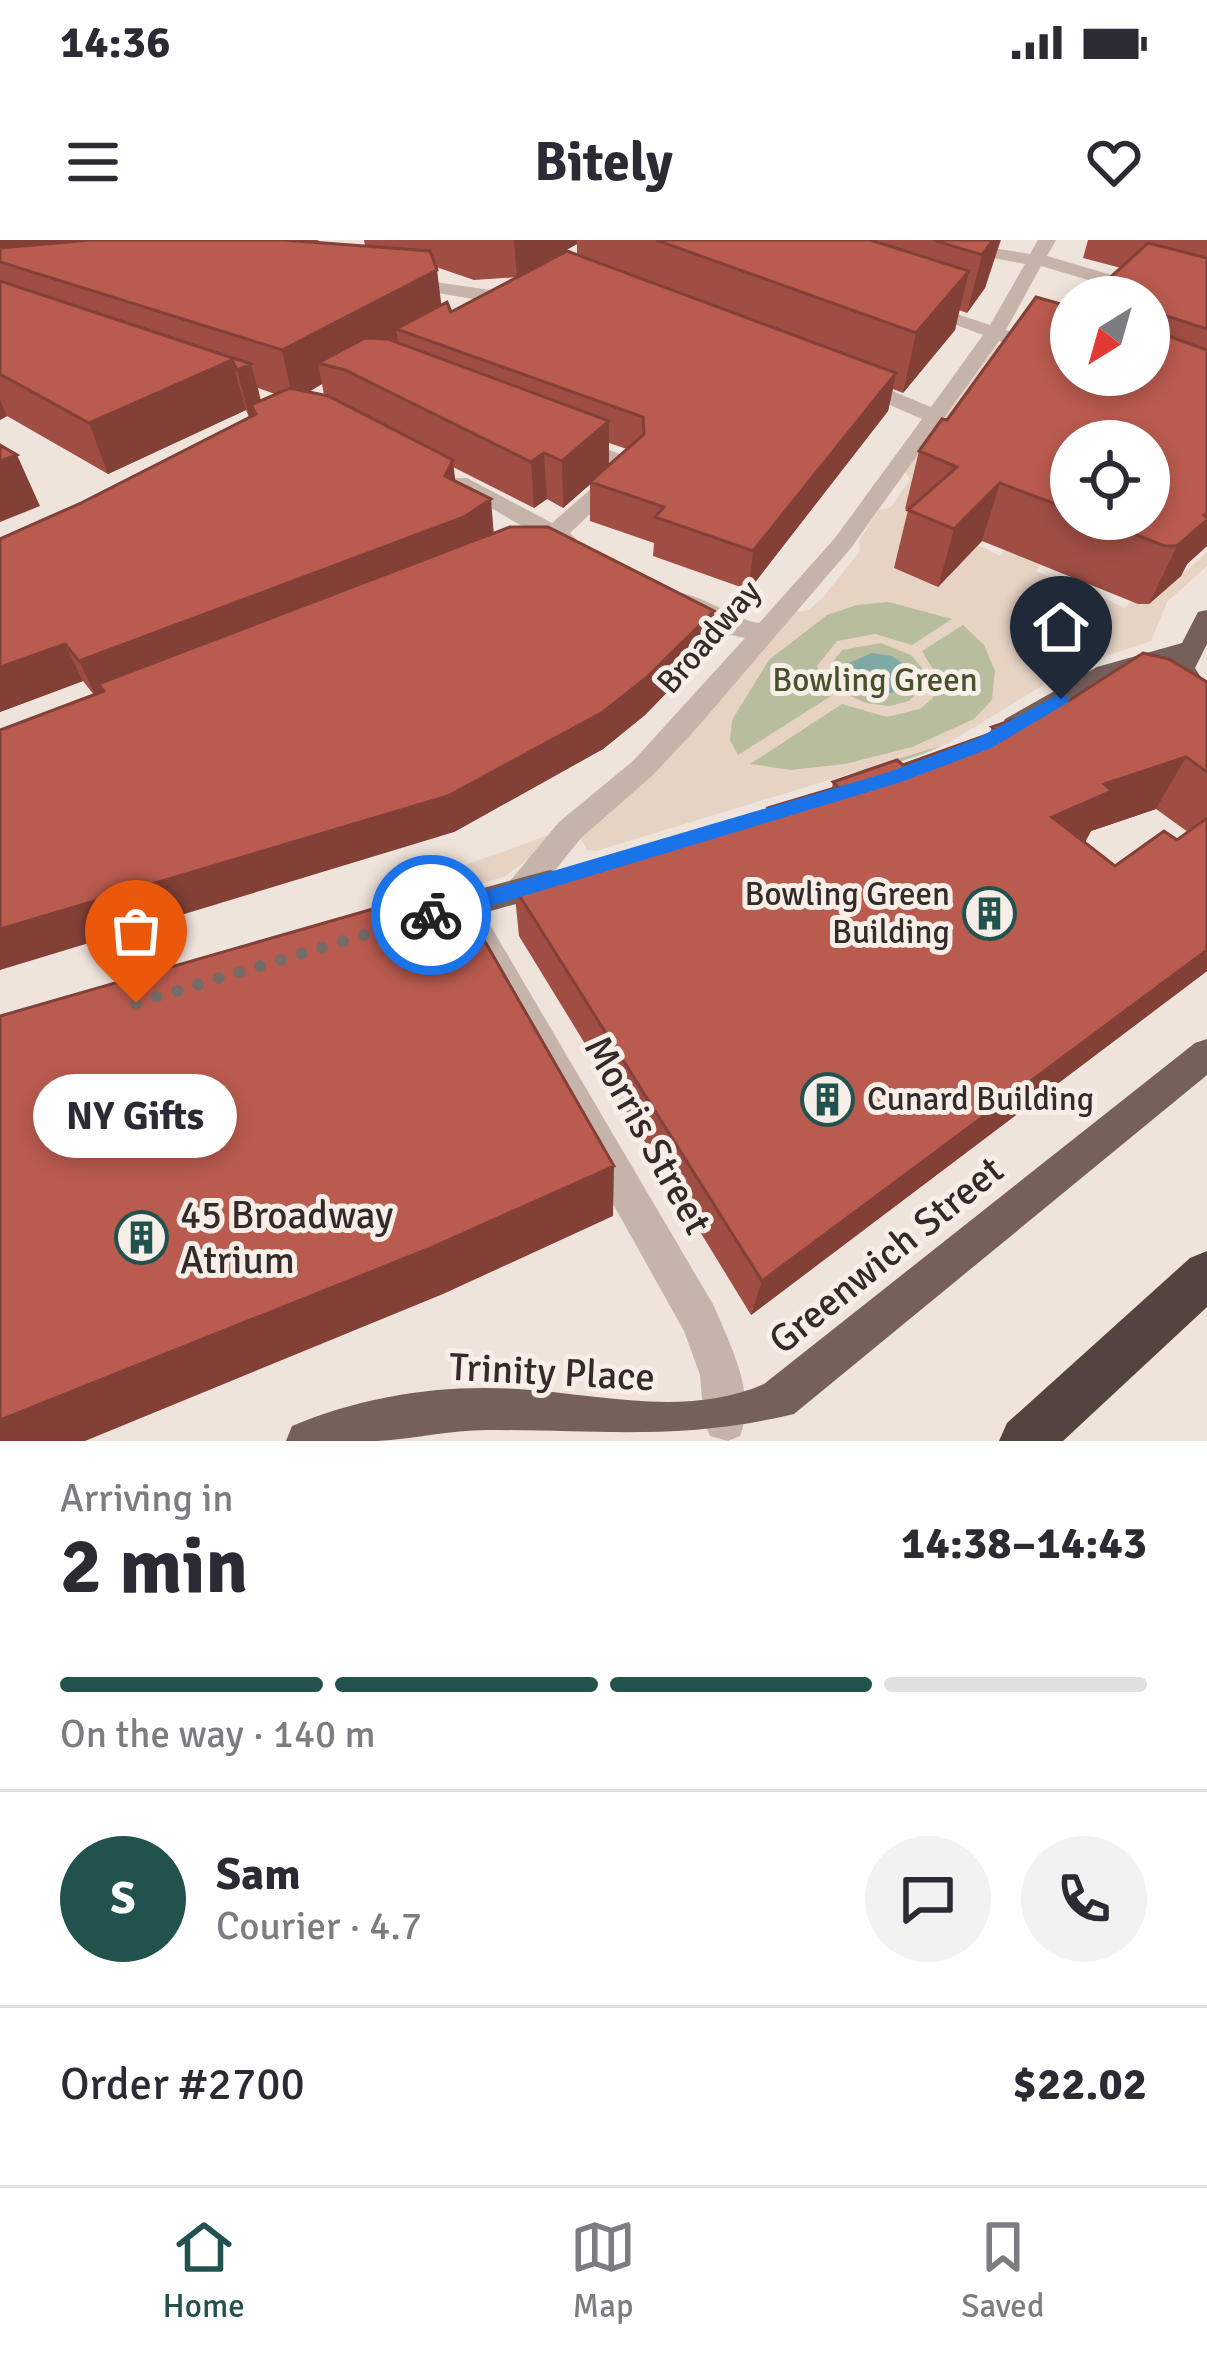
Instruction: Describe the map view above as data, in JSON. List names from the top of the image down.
{
  "streets": {
    "main road": ["Greenwich Street", "Trinity Place"],
    "street": ["Broadway", "Morris Street"]
  },
  "crossings": [
    ["Morris Street", "Greenwich Street"],
    ["Morris Street", "Trinity Place"],
    ["Greenwich Street", "Trinity Place"]
  ],
  "parks": ["Bowling Green"],
  "places": {
    "building": ["Bowling Green Building", "Cunard Building", "45 Broadway Atrium"],
    "other": ["NY Gifts"]
  },
  "north": "bottom left",
  "page": {
    "status": "14:36",
    "header": "Bitely",
    "bubble": "NY Gifts",
    "heading": ["2 min", "Arriving in", "14:38–14:43"],
    "panel": [
      "Sam",
      "Courier · 4.7",
      "Order #2700",
      "$22.02"
    ],
    "bar": "On the way · 140 m",
    "round": "S",
    "tabs": ["Home", "Map", "Saved"]
  }
}
